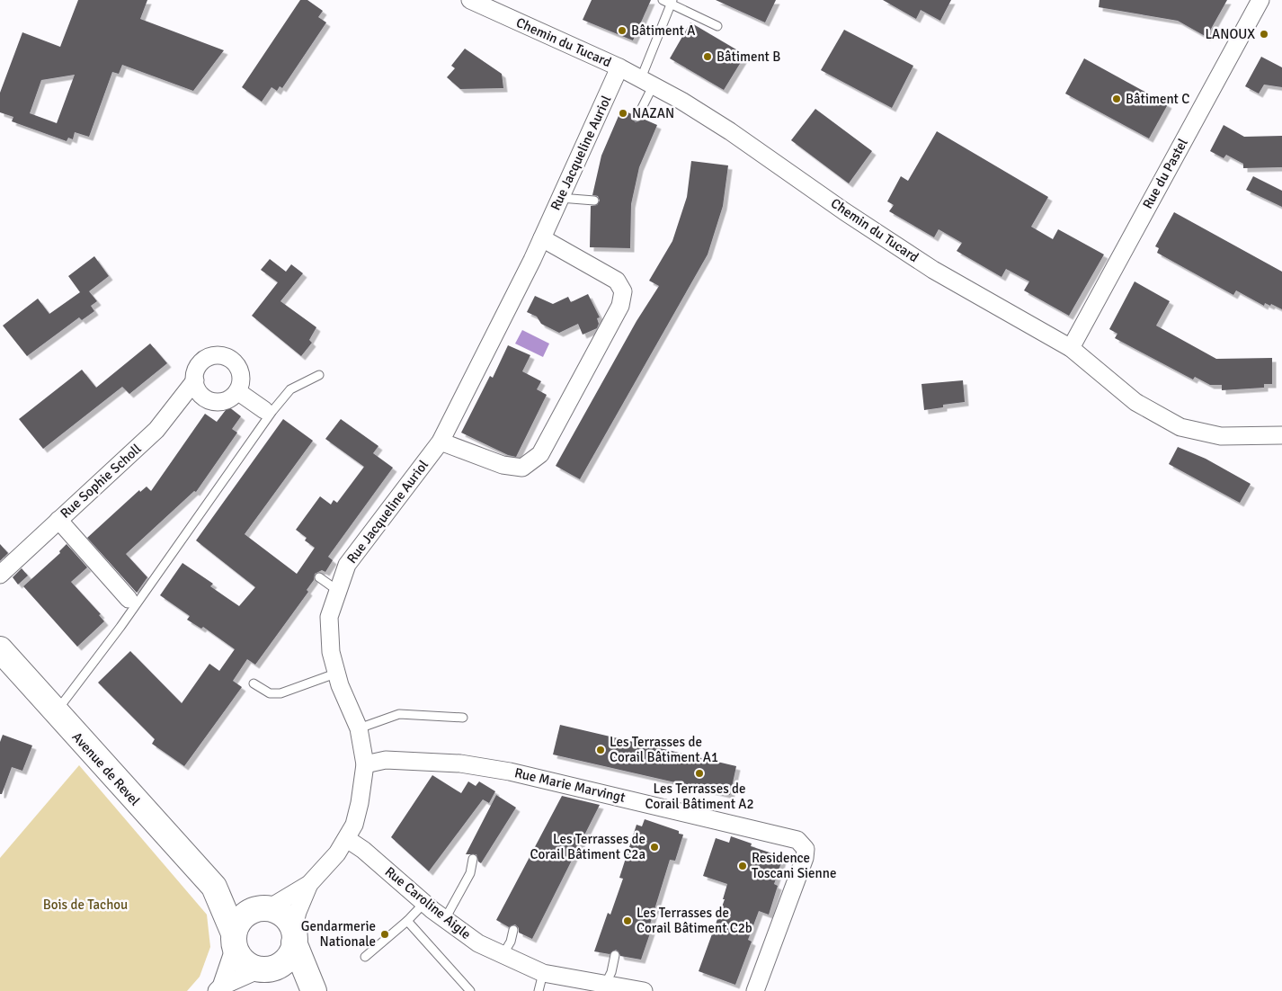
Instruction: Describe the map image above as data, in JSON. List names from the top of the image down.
{
  "streets": {
    "main road": ["Avenue de Revel"],
    "street": [
      "Chemin du Tucard",
      "Rue Jacqueline Auriol",
      "Rue du Pastel",
      "Rue Sophie Scholl",
      "Rue Marie Marvingt",
      "Rue Caroline Aigle"
    ]
  },
  "crossings": [
    ["Chemin du Tucard", "Rue Jacqueline Auriol"],
    ["Chemin du Tucard", "Rue du Pastel"],
    ["Rue Jacqueline Auriol", "Avenue de Revel"],
    ["Rue Jacqueline Auriol", "Rue Marie Marvingt"],
    ["Rue Jacqueline Auriol", "Rue Caroline Aigle"]
  ],
  "parks": ["Bois de Tachou"],
  "places": [
    "Bâtiment A",
    "LANOUX",
    "Bâtiment B",
    "Bâtiment C",
    "NAZAN",
    "Les Terrasses de Corail Bâtiment A1",
    "Les Terrasses de Corail Bâtiment A2",
    "Les Terrasses de Corail Bâtiment C2a",
    "Residence Toscani Sienne",
    "Les Terrasses de Corail Bâtiment C2b",
    "Gendarmerie Nationale"
  ]
}
